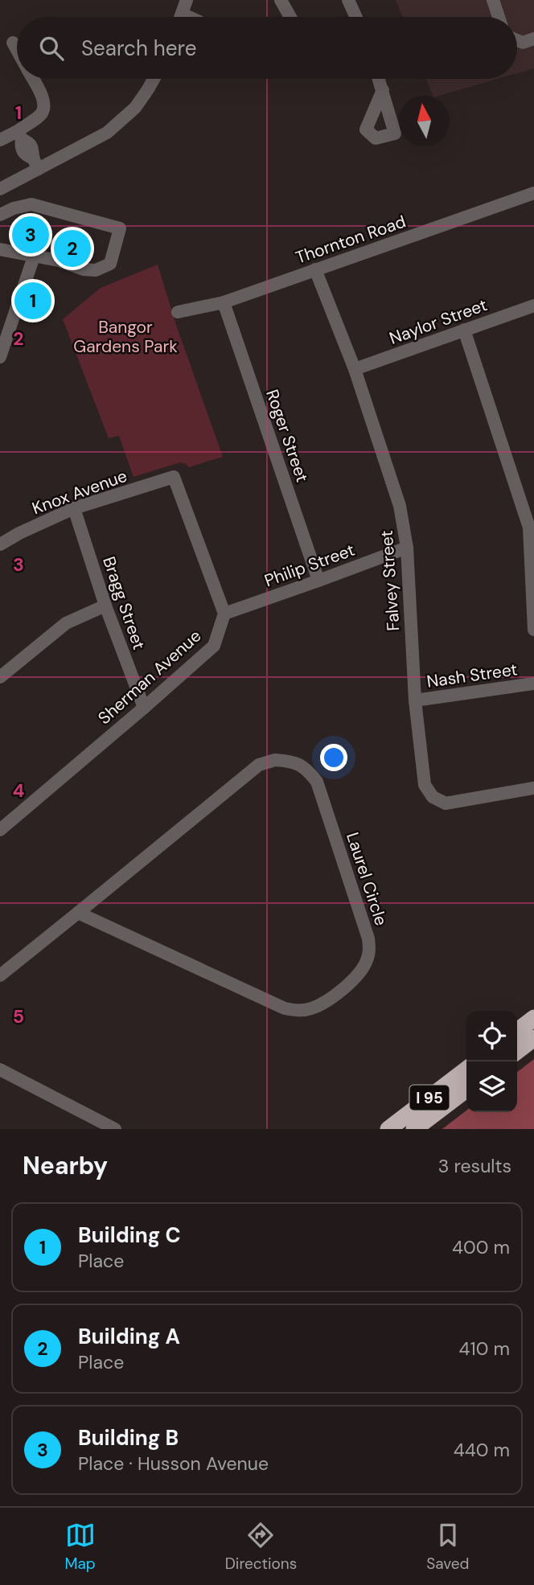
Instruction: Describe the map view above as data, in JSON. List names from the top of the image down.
{
  "streets": {
    "highway": ["I 95"],
    "street": [
      "Thornton Road",
      "Naylor Street",
      "Roger Street",
      "Knox Avenue",
      "Philip Street",
      "Falvey Street",
      "Bragg Street",
      "Nash Street",
      "Sherman Avenue",
      "Laurel Circle"
    ]
  },
  "crossings": [
    ["Thornton Road", "Roger Street"],
    ["Thornton Road", "Falvey Street"],
    ["Naylor Street", "Falvey Street"],
    ["Roger Street", "Philip Street"],
    ["Knox Avenue", "Philip Street"],
    ["Knox Avenue", "Bragg Street"],
    ["Knox Avenue", "Sherman Avenue"],
    ["Philip Street", "Falvey Street"],
    ["Philip Street", "Sherman Avenue"],
    ["Falvey Street", "Nash Street"],
    ["Bragg Street", "Sherman Avenue"]
  ],
  "parks": ["Bangor Gardens Park"],
  "north": "top",
  "page": {
    "search": "Search here",
    "pins": ["3", "2", "1"],
    "heading": ["Nearby", "3 results"],
    "list": [
      {
        "mark": "1",
        "name": "Building C",
        "note": "Place",
        "value": "400 m"
      },
      {
        "mark": "2",
        "name": "Building A",
        "note": "Place",
        "value": "410 m"
      },
      {
        "mark": "3",
        "name": "Building B",
        "note": "Place · Husson Avenue",
        "value": "440 m"
      }
    ],
    "nav": ["Map", "Directions", "Saved"]
  },
  "grid": {
    "rows": [
      "1",
      "2",
      "3",
      "4",
      "5"
    ]
  }
}
